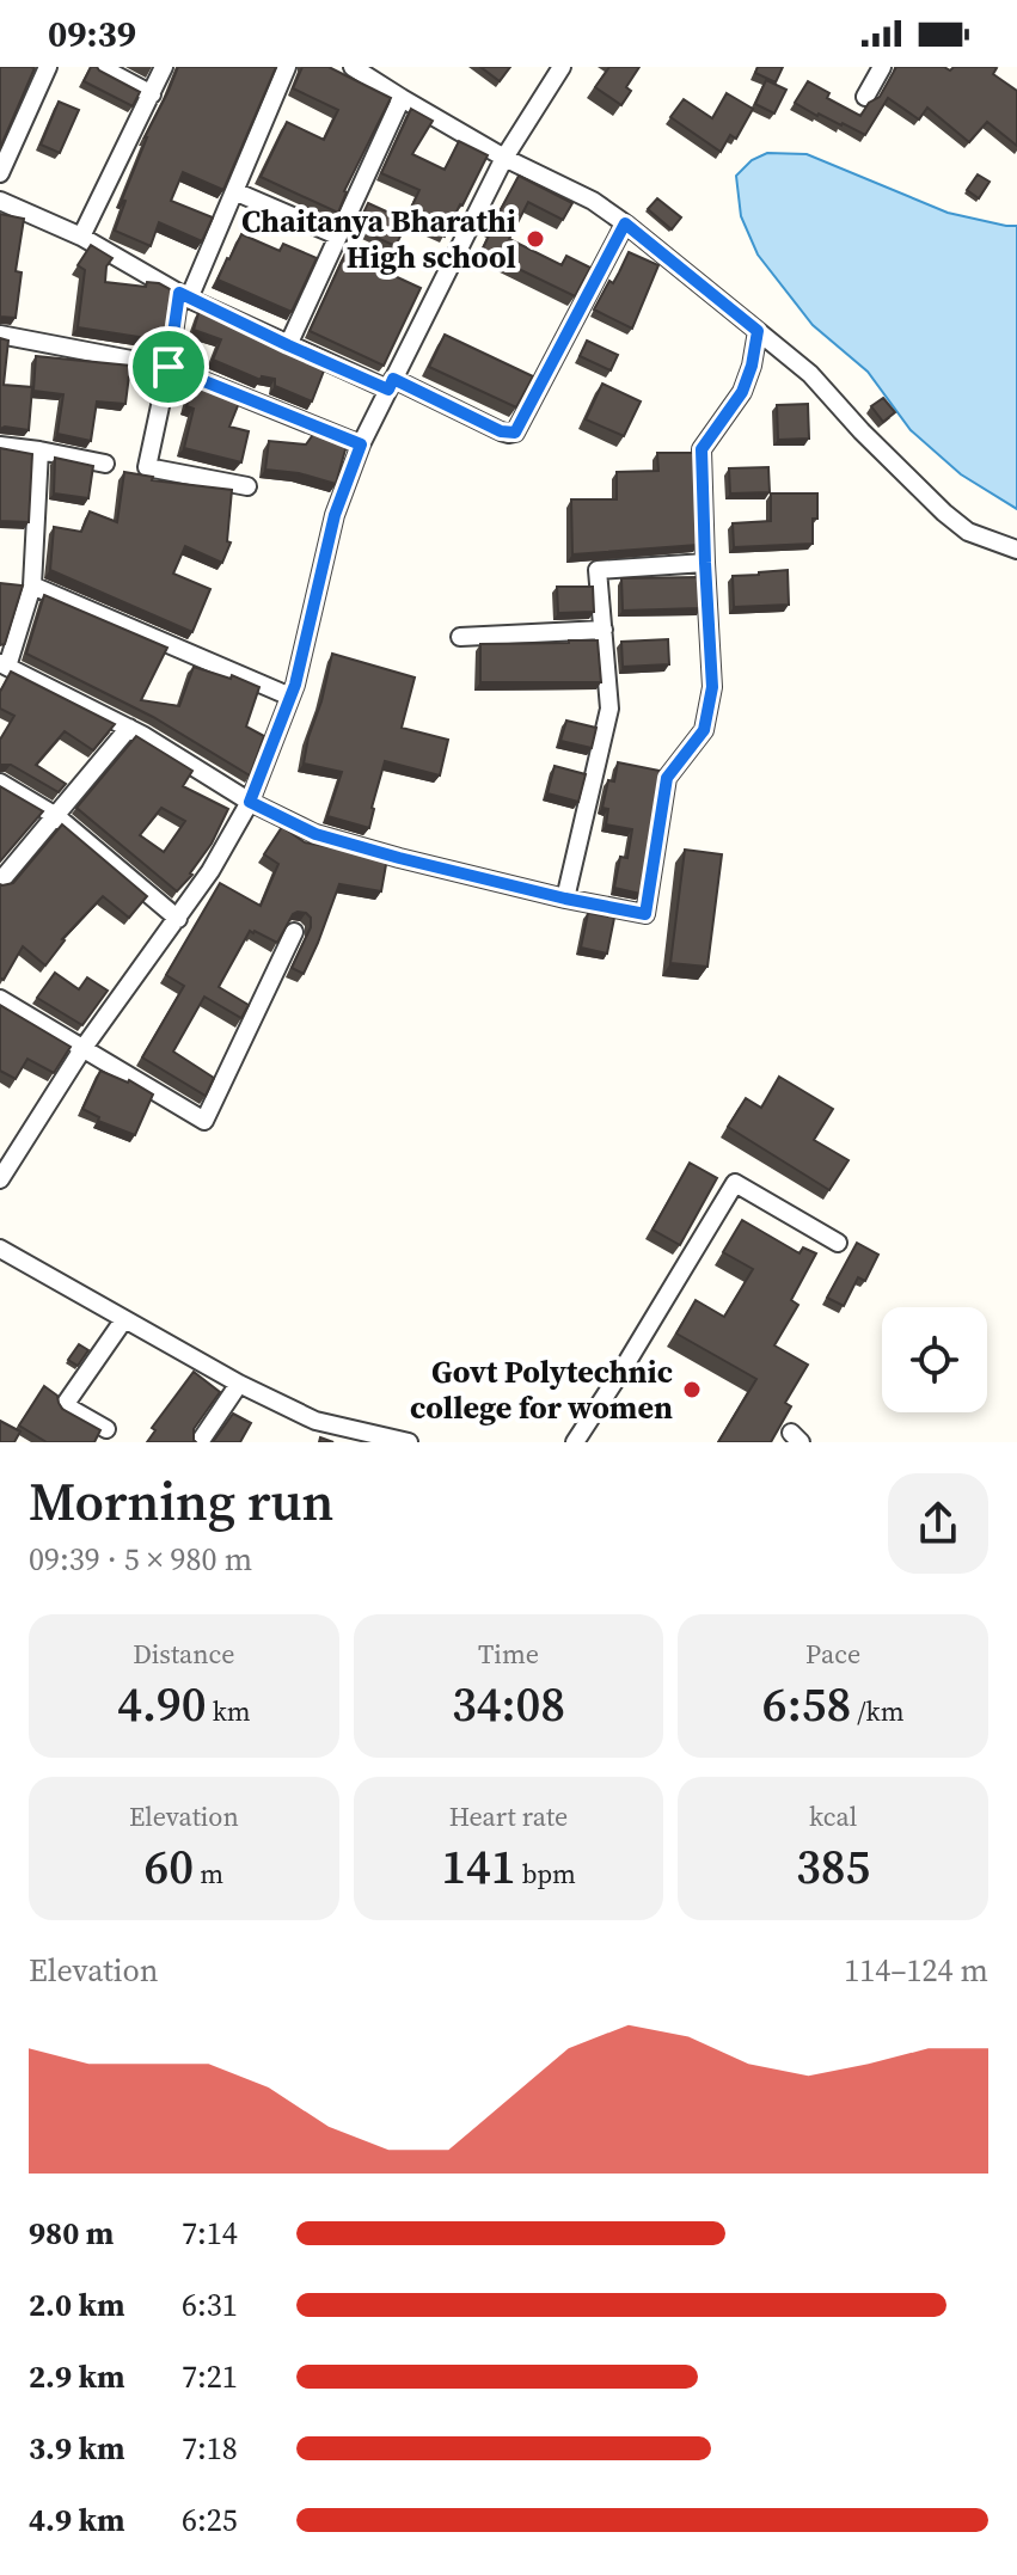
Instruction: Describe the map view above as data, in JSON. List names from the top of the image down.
{
  "places": ["Chaitanya Bharathi High school", "Govt Polytechnic college for women"],
  "page": {
    "status": "09:39",
    "heading": ["Morning run", "09:39 · 5 × 980 m"],
    "stats": [
      ["Distance", "4.90 km"],
      ["Time", "34:08"],
      ["Pace", "6:58 /km"],
      ["Elevation", "60 m"],
      ["Heart rate", "141 bpm"],
      ["kcal", "385"]
    ],
    "chart": ["Elevation", "114–124 m"],
    "list": [
      {
        "name": "980 m",
        "note": "7:14"
      },
      {
        "name": "2.0 km",
        "note": "6:31"
      },
      {
        "name": "2.9 km",
        "note": "7:21"
      },
      {
        "name": "3.9 km",
        "note": "7:18"
      },
      {
        "name": "4.9 km",
        "note": "6:25"
      }
    ]
  }
}
